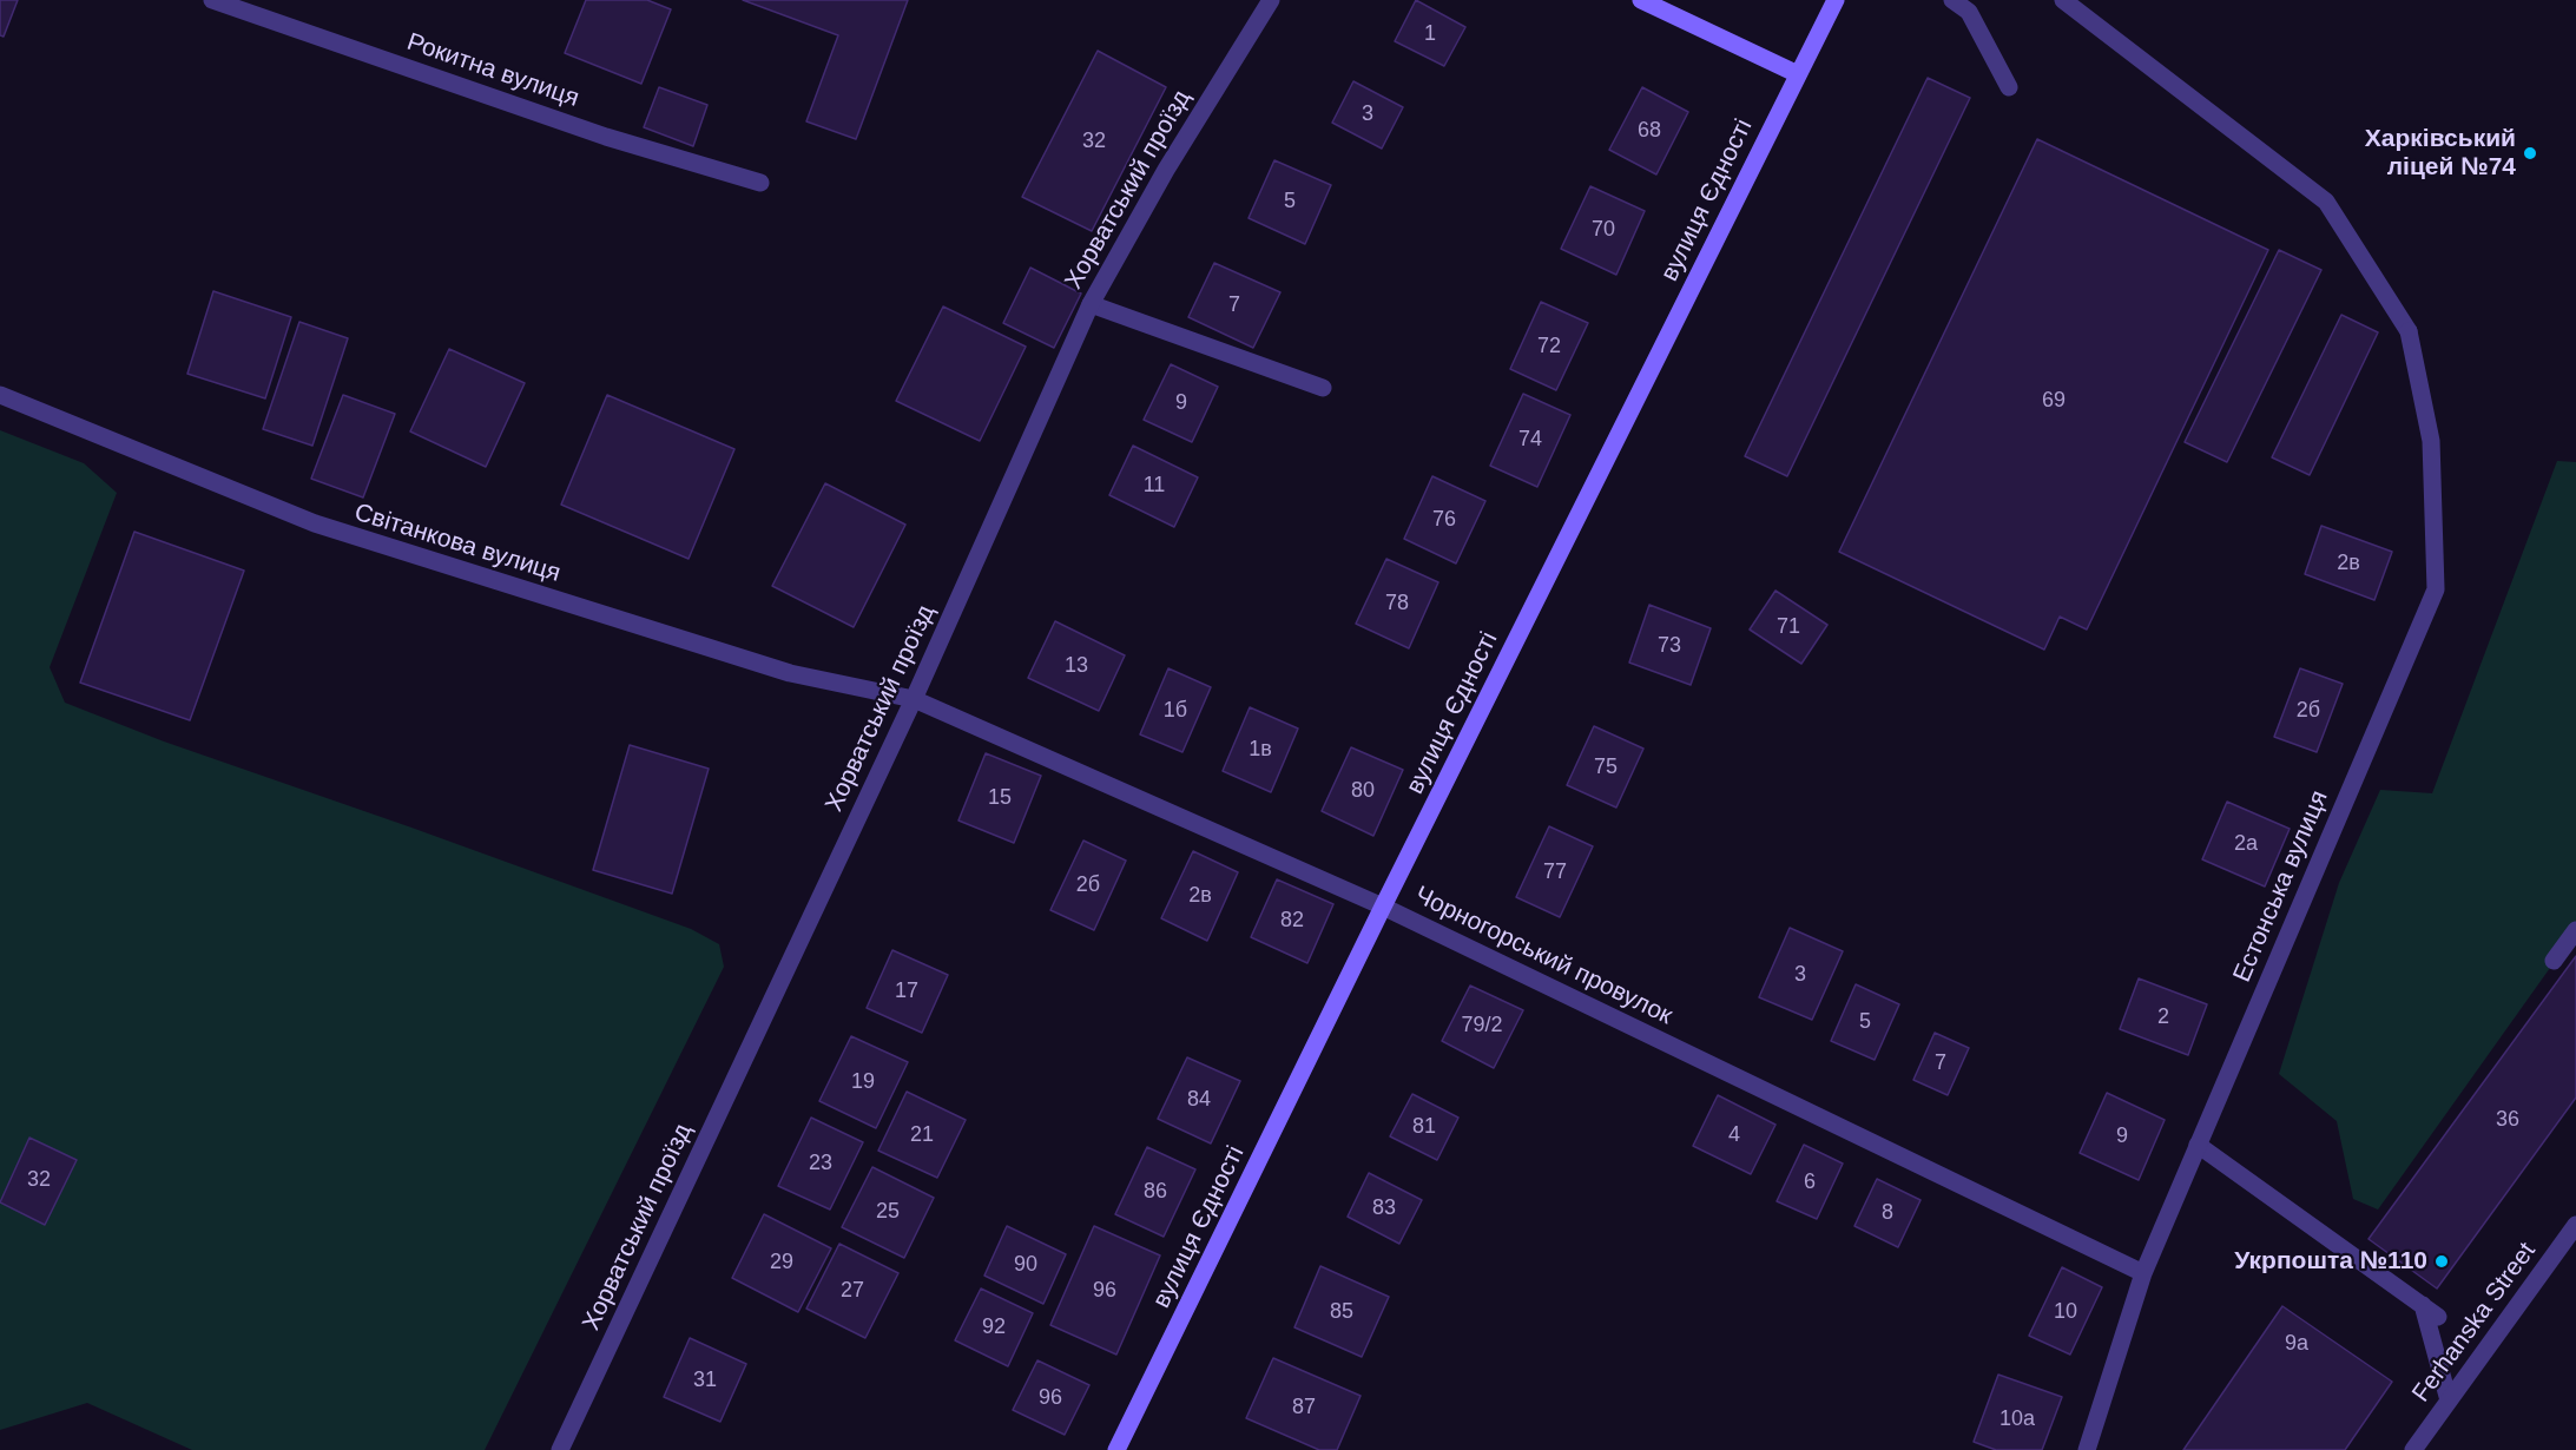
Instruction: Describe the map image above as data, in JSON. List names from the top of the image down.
{
  "streets": {
    "main road": ["вулиця Єдності"],
    "street": [
      "Рокитна вулиця",
      "Хорватський проїзд",
      "Світанкова вулиця",
      "Естонська вулиця",
      "Чорногорський провулок",
      "Ferhanska Street"
    ]
  },
  "crossings": [
    ["Хорватський проїзд", "Світанкова вулиця"],
    ["Хорватський проїзд", "Чорногорський провулок"],
    ["вулиця Єдності", "Чорногорський провулок"],
    ["Світанкова вулиця", "Чорногорський провулок"],
    ["Естонська вулиця", "Чорногорський провулок"]
  ],
  "places": ["Харківський ліцей №74", "Укрпошта №110"],
  "house_numbers": [
    "1",
    "3",
    "68",
    "32",
    "5",
    "70",
    "7",
    "72",
    "69",
    "9",
    "74",
    "11",
    "76",
    "2в",
    "78",
    "71",
    "73",
    "13",
    "1б",
    "2б",
    "1в",
    "75",
    "80",
    "15",
    "2а",
    "77",
    "2б",
    "2в",
    "82",
    "3",
    "17",
    "2",
    "5",
    "79/2",
    "7",
    "19",
    "84",
    "36",
    "81",
    "21",
    "4",
    "9",
    "23",
    "32",
    "6",
    "86",
    "83",
    "25",
    "8",
    "29",
    "90",
    "27",
    "96",
    "85",
    "10",
    "92",
    "9а",
    "31",
    "96",
    "87",
    "10а"
  ]
}
